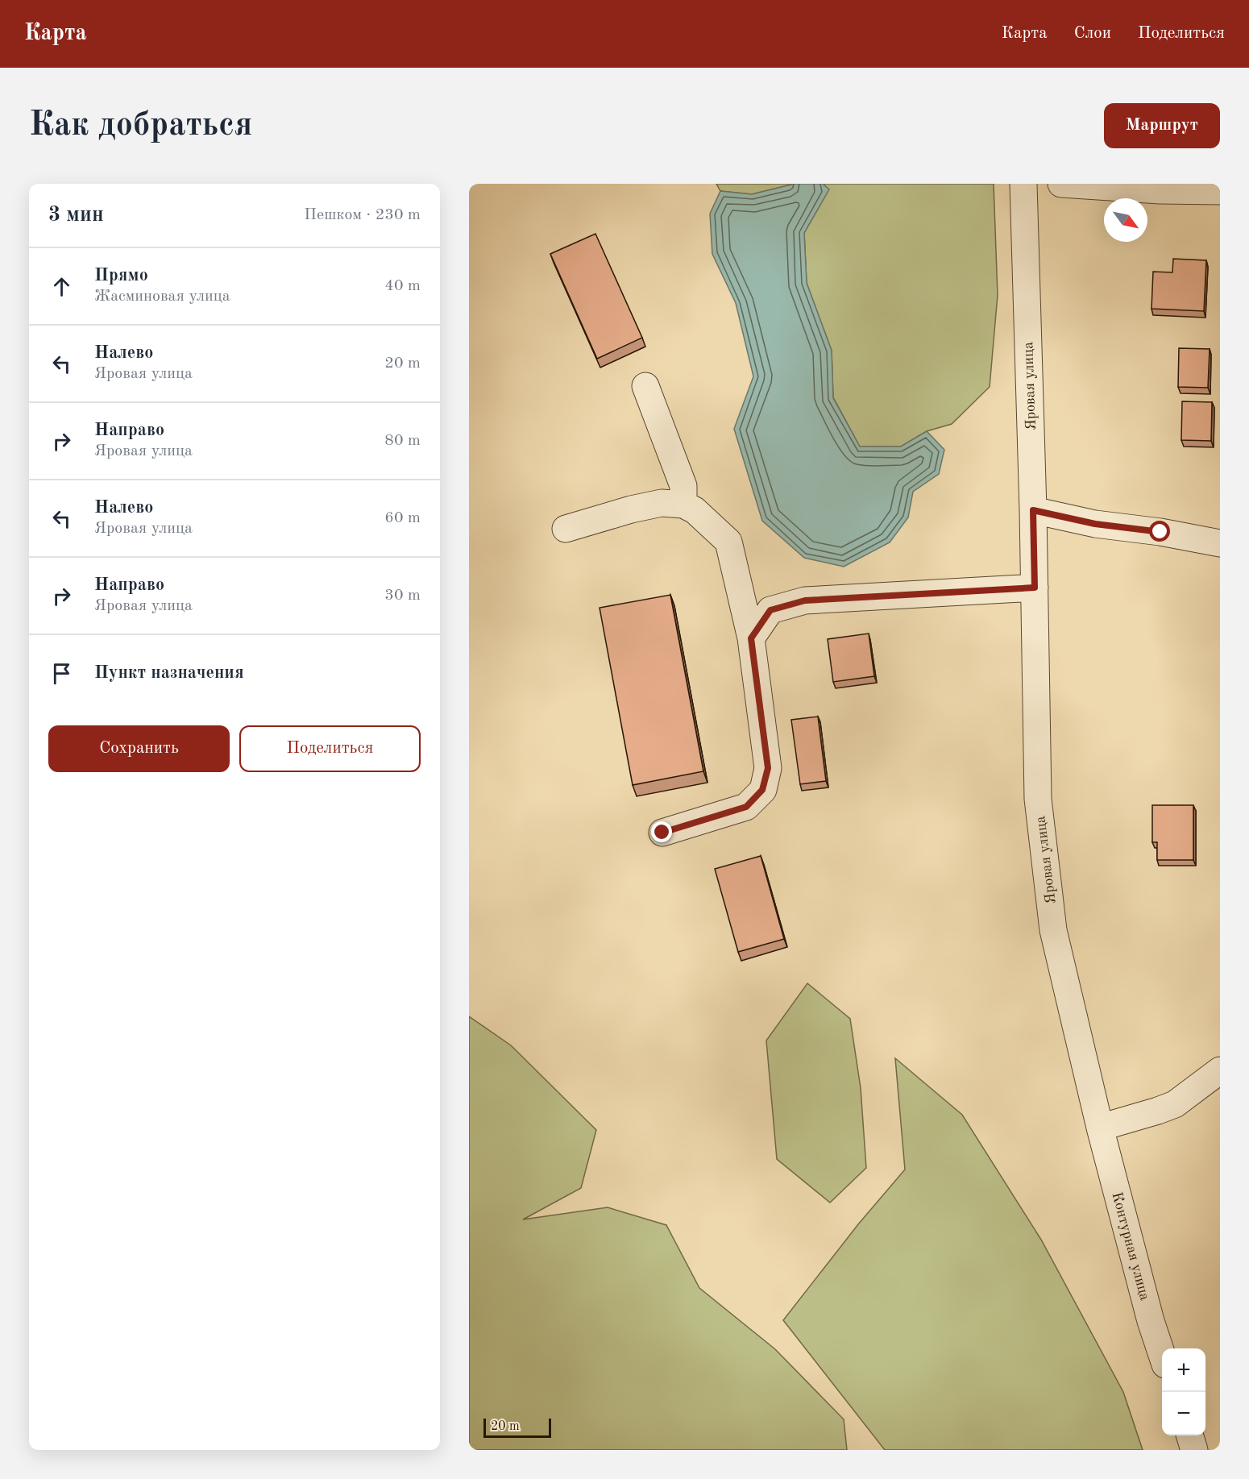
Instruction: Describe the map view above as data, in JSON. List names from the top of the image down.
{
  "streets": {
    "street": ["Яровая улица", "Контурная улица"]
  },
  "crossings": [
    ["Яровая улица", "Контурная улица"]
  ],
  "scale_bar": "20 m",
  "north": "bottom right",
  "page": {
    "header": "Карта",
    "nav": ["Карта", "Слои", "Поделиться"],
    "buttons": [
      "Маршрут",
      ["Сохранить", "Поделиться"]
    ],
    "title": "Как добраться",
    "heading": ["3 мин", "Пешком · 230 m"],
    "list": [
      ["Прямо", "Жасминовая улица", "40 m"],
      ["Налево", "Яровая улица", "20 m"],
      ["Направо", "Яровая улица", "80 m"],
      ["Налево", "Яровая улица", "60 m"],
      ["Направо", "Яровая улица", "30 m"],
      "Пункт назначения"
    ],
    "map_buttons": ["+", "−"],
    "scale": "20 m"
  }
}
